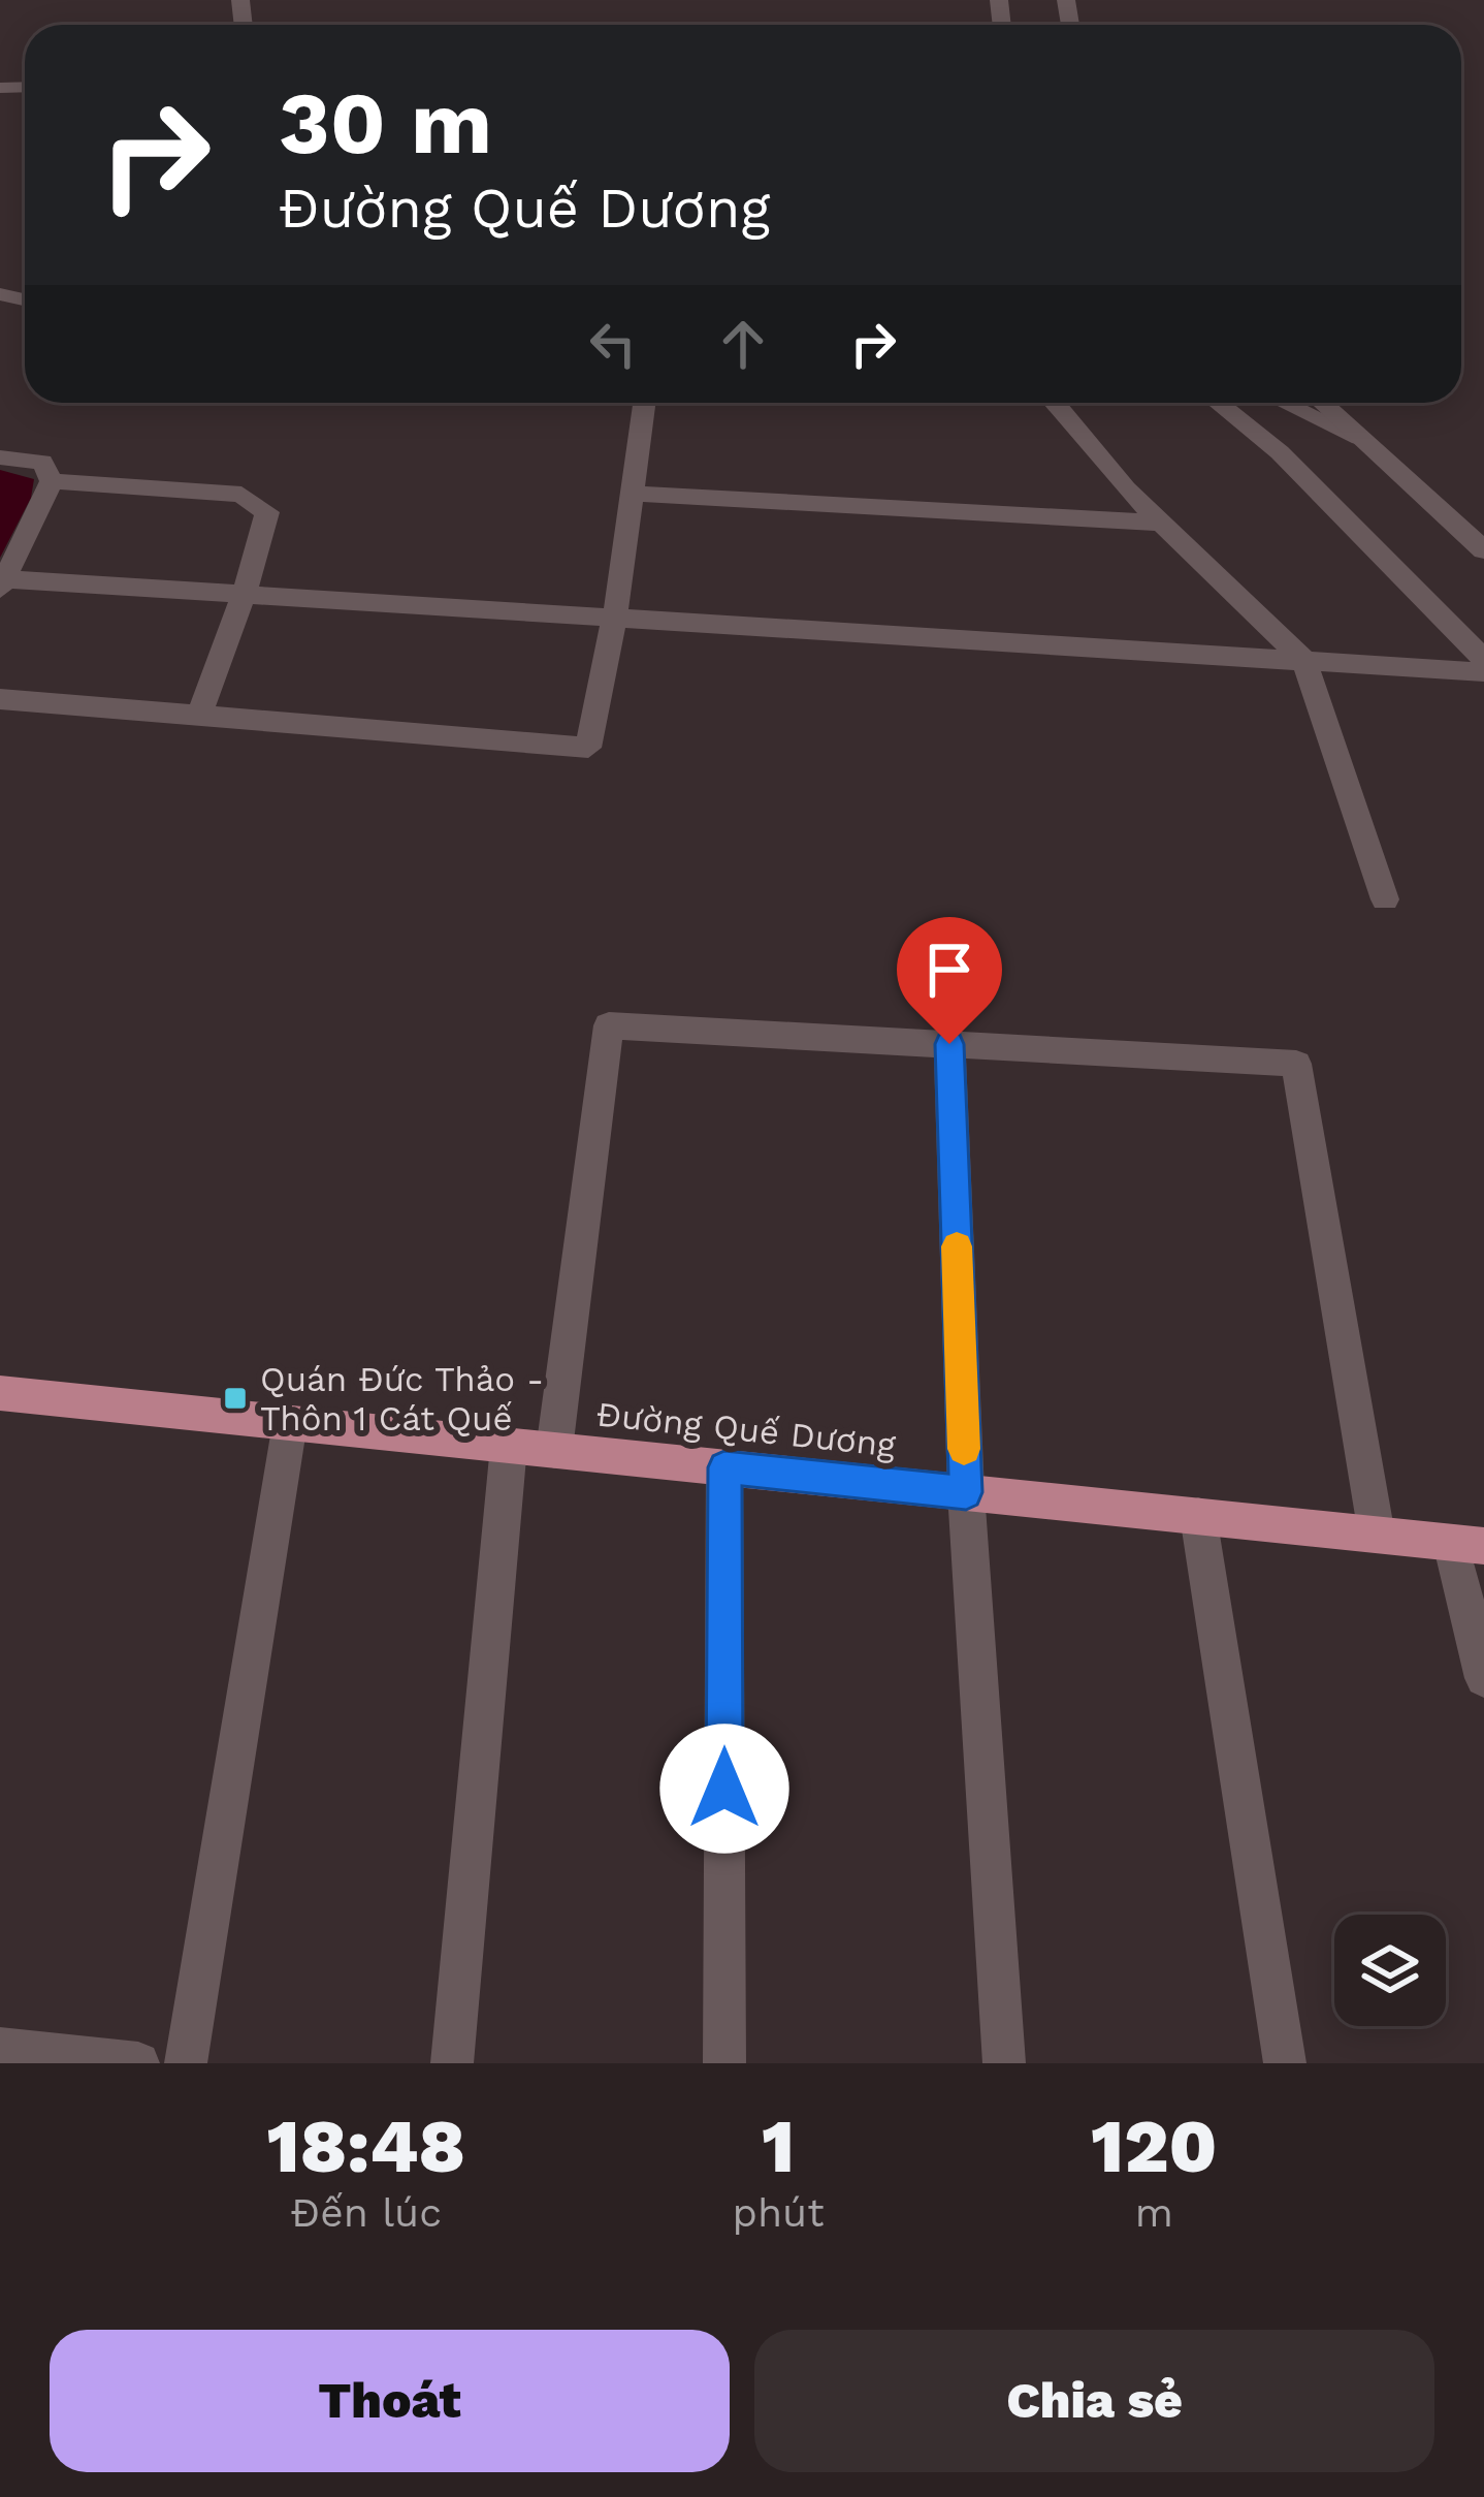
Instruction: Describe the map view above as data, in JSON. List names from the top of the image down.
{
  "streets": {
    "main road": ["Đường Quế Dương"]
  },
  "places": {
    "transit": ["Quán Đức Thảo - Thôn 1 Cát Quế"]
  },
  "page": {
    "turn": ["30 m", "Đường Quế Dương"],
    "eta": [
      "18:48",
      "Đến lúc",
      "1",
      "phút",
      "120",
      "m"
    ],
    "buttons": ["Thoát", "Chia sẻ"]
  }
}
